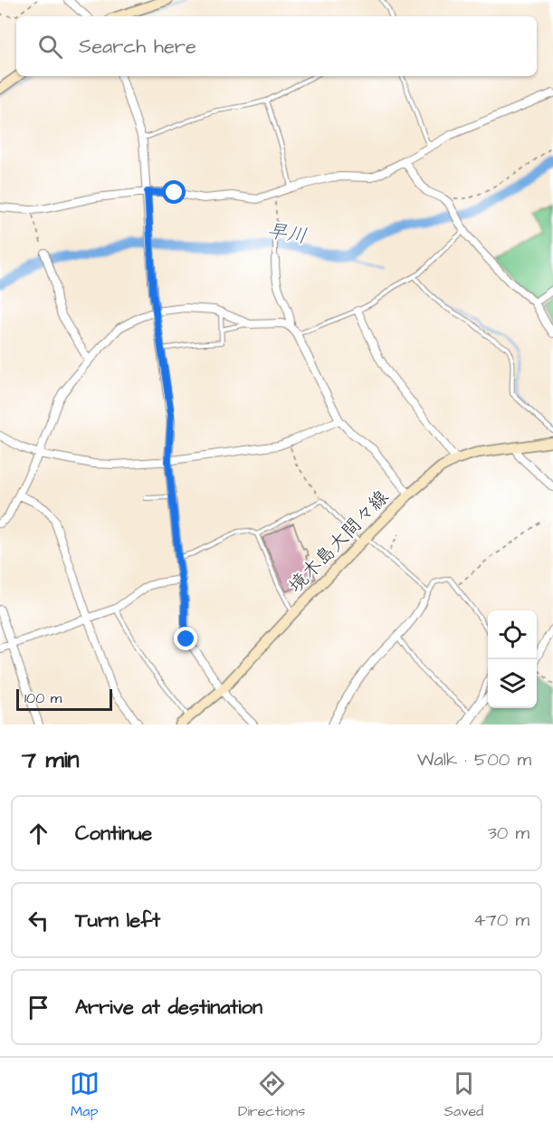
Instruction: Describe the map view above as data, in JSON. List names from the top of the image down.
{
  "streets": {
    "main road": ["境木島大間々線"]
  },
  "water": ["早川"],
  "scale_bar": "100 m",
  "page": {
    "search": "Search here",
    "scale": "100 m",
    "heading": ["7 min", "Walk · 500 m"],
    "list": [
      ["Continue", "30 m"],
      ["Turn left", "470 m"],
      "Arrive at destination"
    ],
    "nav": ["Map", "Directions", "Saved"]
  }
}
